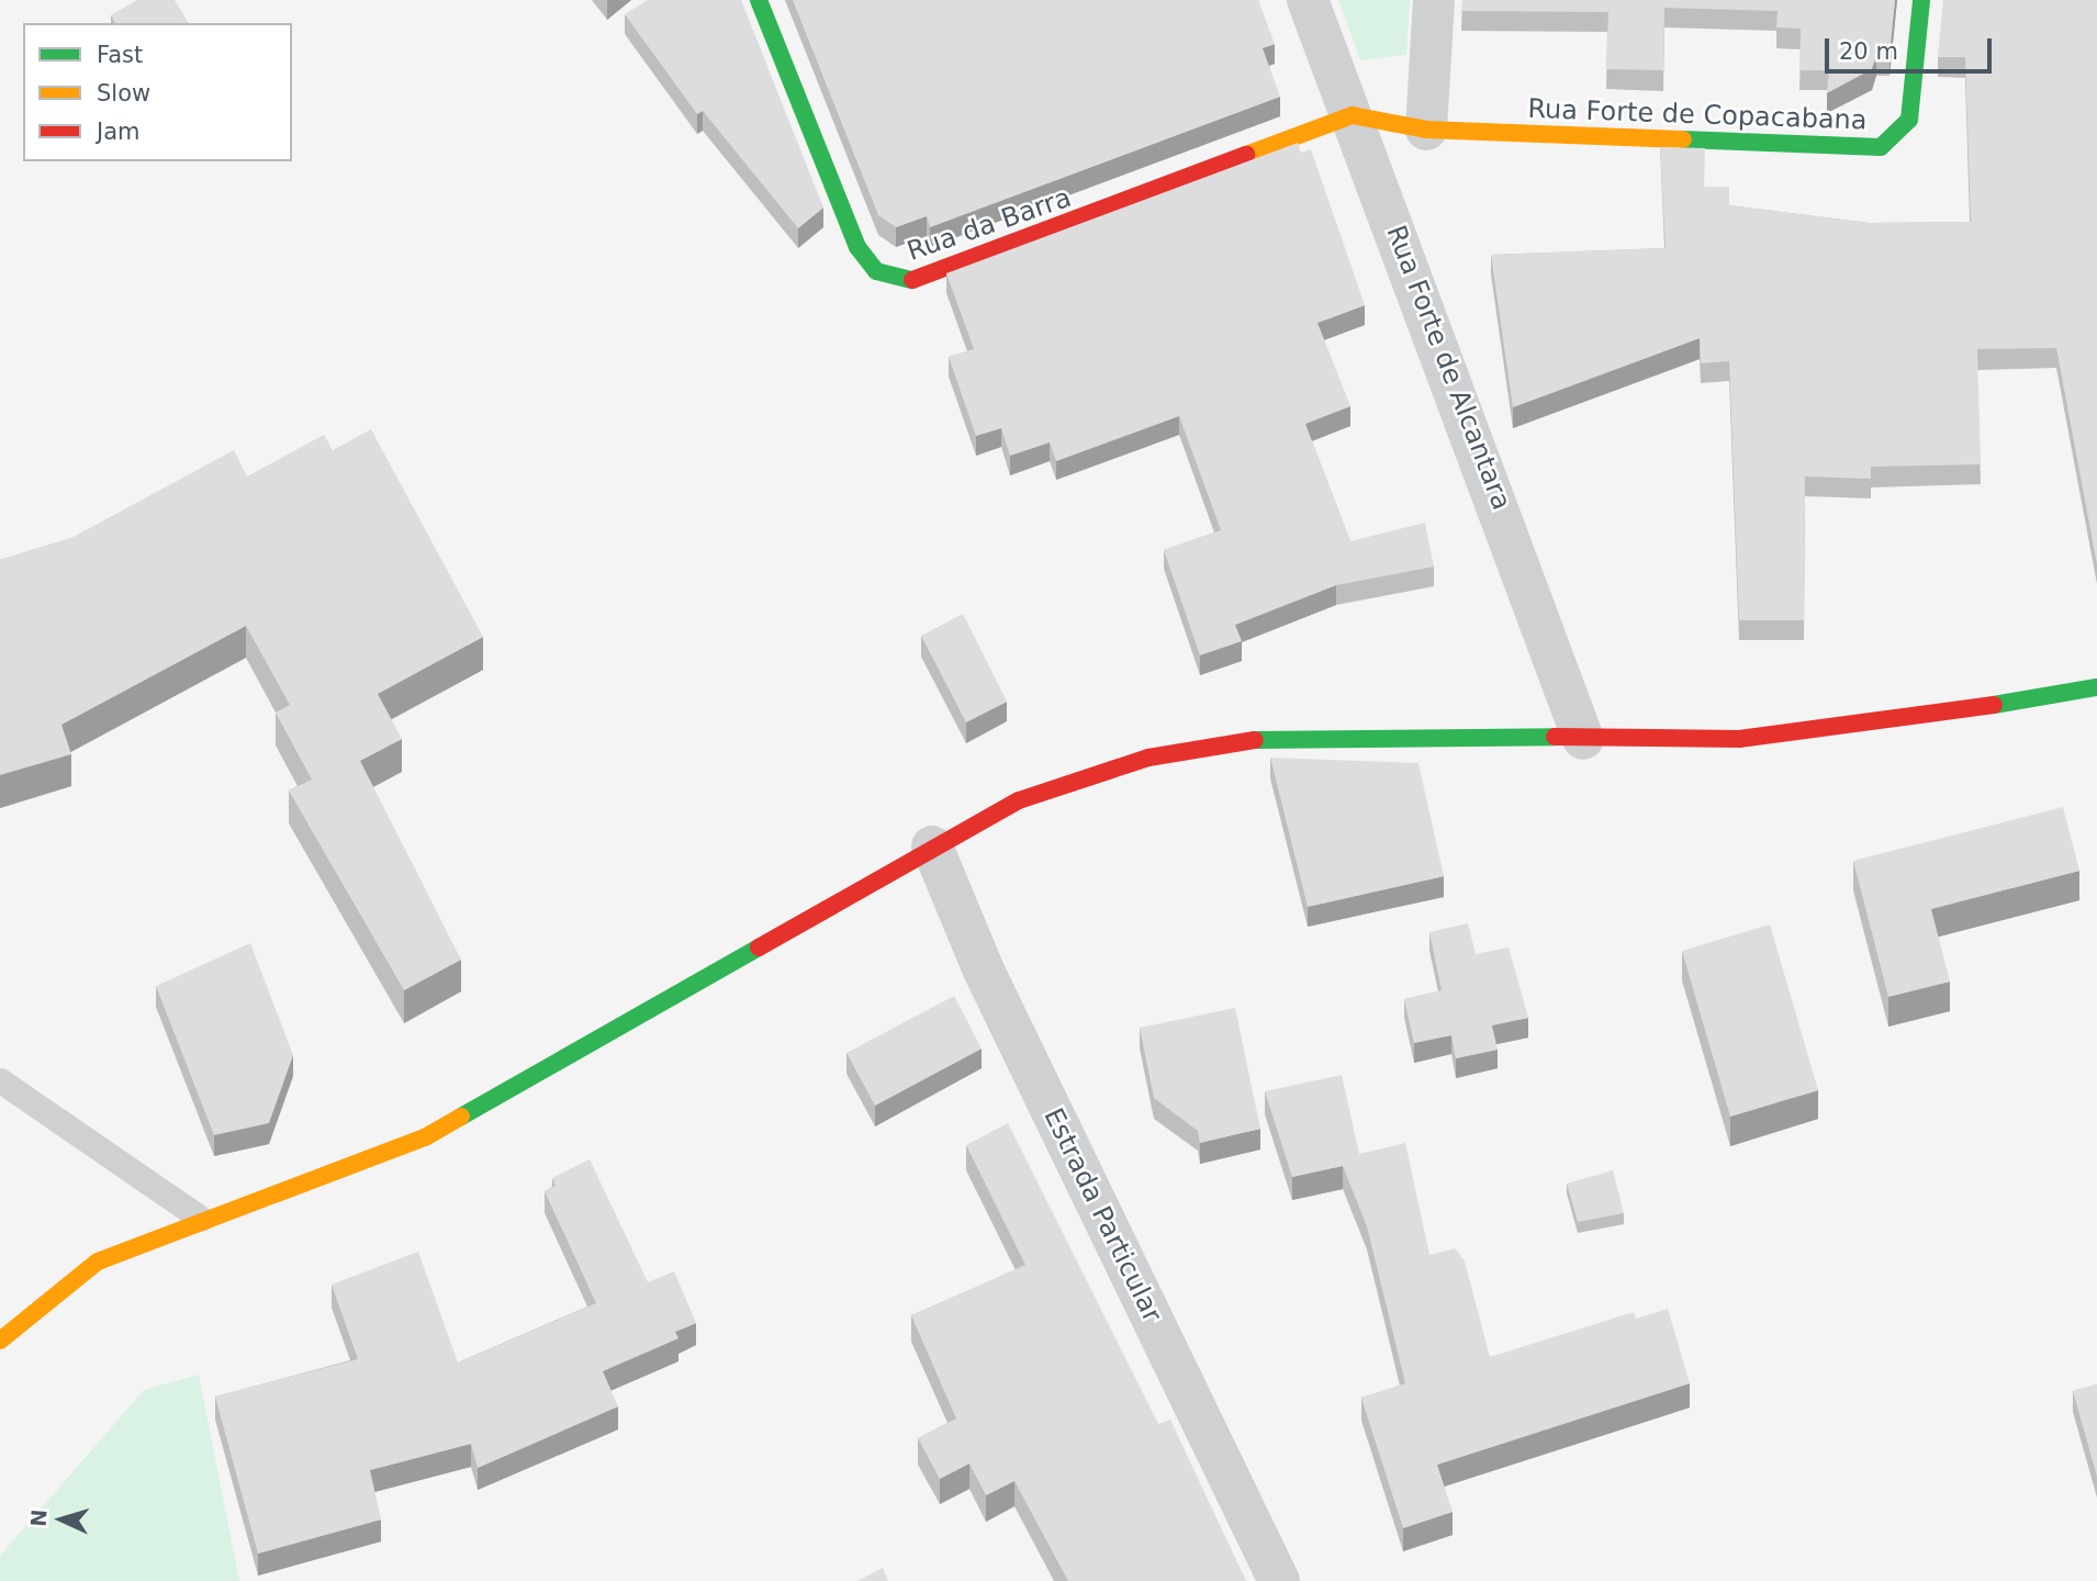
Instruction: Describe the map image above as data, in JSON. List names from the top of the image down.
{
  "streets": {
    "main road": ["Rua Forte de Copacabana", "Rua da Barra"],
    "street": ["Rua Forte de Alcantara", "Estrada Particular"]
  },
  "crossings": [
    ["Rua Forte de Copacabana", "Rua da Barra"],
    ["Rua Forte de Copacabana", "Rua Forte de Alcantara"],
    ["Rua da Barra", "Rua Forte de Alcantara"]
  ],
  "legend": ["Fast", "Slow", "Jam"],
  "scale_bar": "20 m",
  "north": "left"
}
